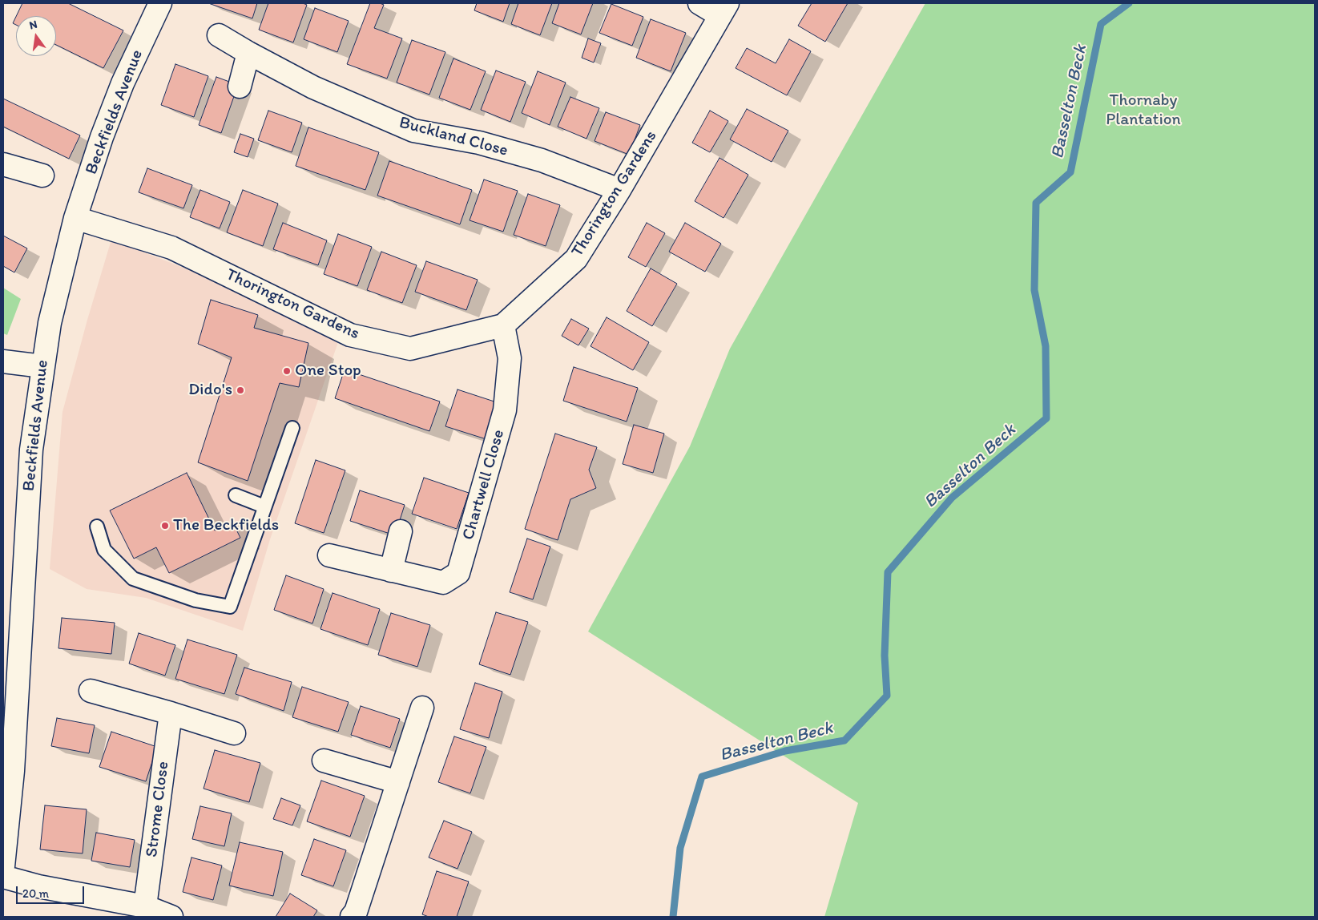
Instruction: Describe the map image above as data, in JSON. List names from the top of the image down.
{
  "streets": {
    "street": [
      "Beckfields Avenue",
      "Buckland Close",
      "Thorington Gardens",
      "Chartwell Close",
      "Strome Close"
    ]
  },
  "crossings": [
    ["Beckfields Avenue", "Thorington Gardens"],
    ["Buckland Close", "Thorington Gardens"],
    ["Thorington Gardens", "Chartwell Close"]
  ],
  "water": ["Basselton Beck"],
  "parks": ["Thornaby Plantation"],
  "places": ["One Stop", "Dido's", "The Beckfields"],
  "scale_bar": "20 m",
  "north": "top"
}
